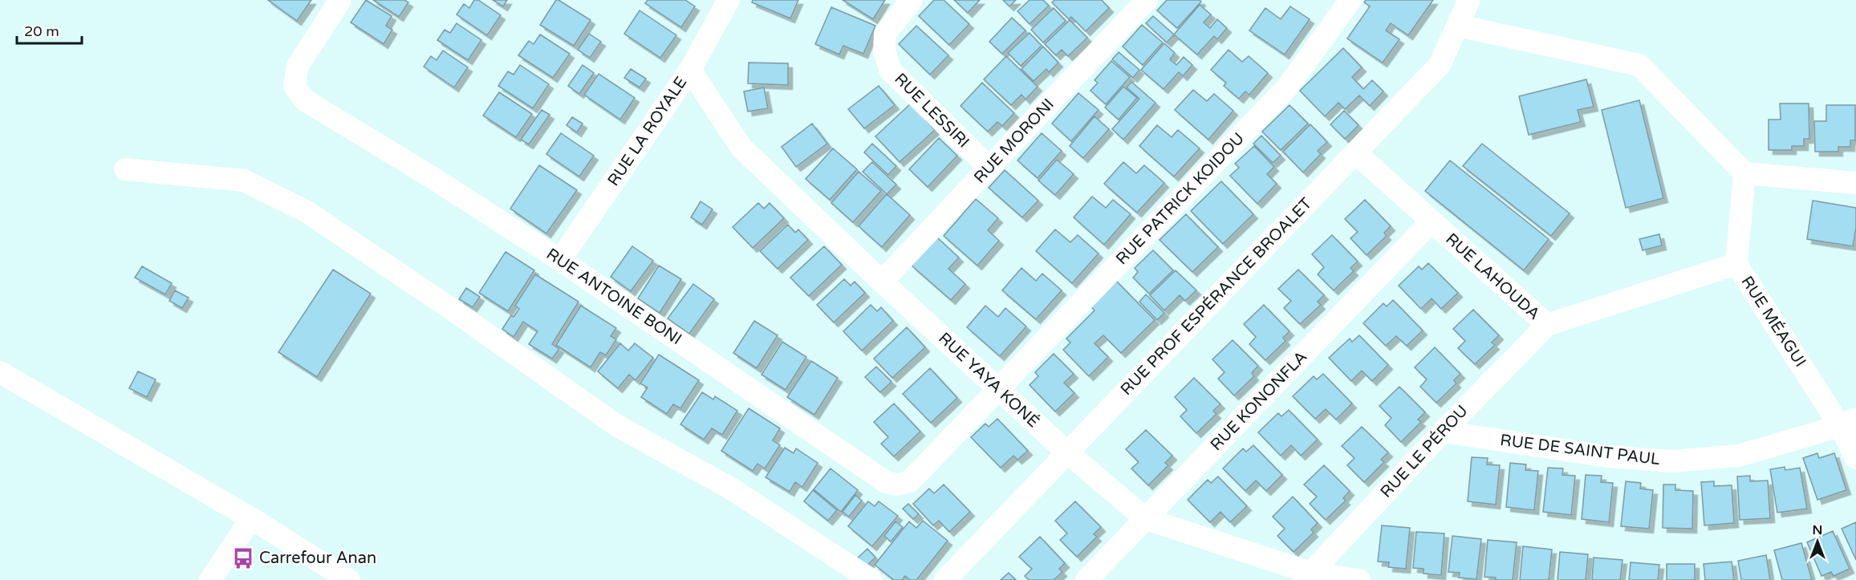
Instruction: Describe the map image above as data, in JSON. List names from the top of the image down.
{
  "streets": {
    "street": [
      "RUE LESSIRI",
      "RUE LA ROYALE",
      "RUE MORONI",
      "RUE PATRICK KOIDOU",
      "RUE LAHOUDA",
      "RUE ANTOINE BONI",
      "RUE PROF ESPÉRANCE BROALET",
      "RUE MÉAGUI",
      "RUE YAYA KONÉ",
      "RUE KONONFLA",
      "RUE DE SAINT PAUL",
      "RUE LE PÉROU"
    ]
  },
  "crossings": [
    ["RUE LESSIRI", "RUE MORONI"],
    ["RUE LA ROYALE", "RUE ANTOINE BONI"],
    ["RUE LA ROYALE", "RUE YAYA KONÉ"],
    ["RUE MORONI", "RUE YAYA KONÉ"],
    ["RUE PATRICK KOIDOU", "RUE ANTOINE BONI"],
    ["RUE PATRICK KOIDOU", "RUE YAYA KONÉ"],
    ["RUE LAHOUDA", "RUE PROF ESPÉRANCE BROALET"],
    ["RUE LAHOUDA", "RUE MÉAGUI"],
    ["RUE LAHOUDA", "RUE KONONFLA"],
    ["RUE LAHOUDA", "RUE LE PÉROU"],
    ["RUE ANTOINE BONI", "RUE YAYA KONÉ"],
    ["RUE PROF ESPÉRANCE BROALET", "RUE YAYA KONÉ"],
    ["RUE MÉAGUI", "RUE DE SAINT PAUL"],
    ["RUE YAYA KONÉ", "RUE KONONFLA"],
    ["RUE YAYA KONÉ", "RUE LE PÉROU"],
    ["RUE DE SAINT PAUL", "RUE LE PÉROU"]
  ],
  "places": {
    "bus stop": ["Carrefour Anan"]
  },
  "scale_bar": "20 m",
  "north": "top"
}
